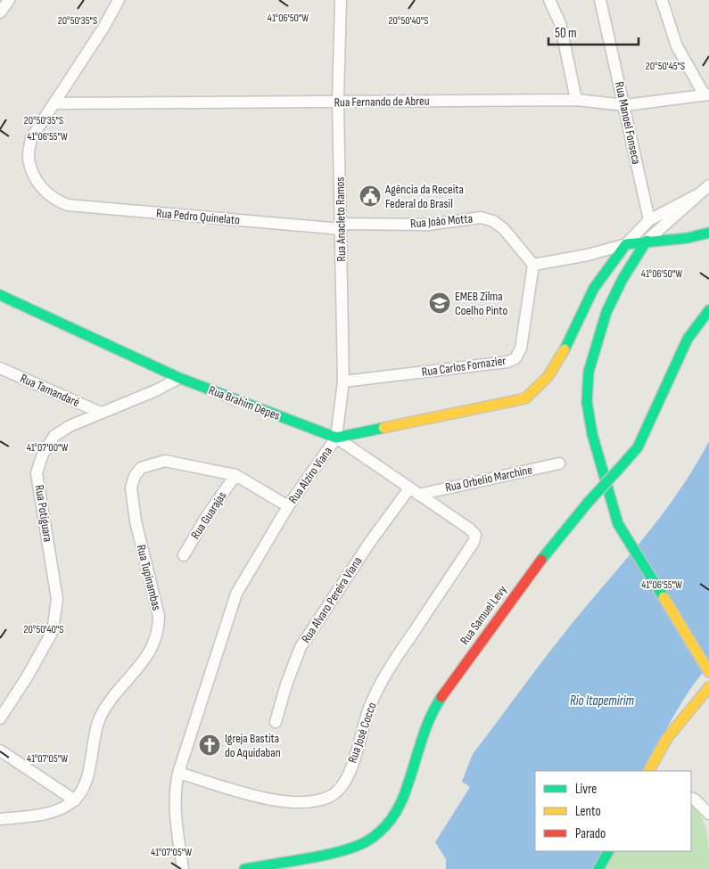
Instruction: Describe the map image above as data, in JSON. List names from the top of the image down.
{
  "streets": {
    "main road": ["Rua Brahim Depes", "Rua Alziro Viana", "Rua Samuel Levy"],
    "street": [
      "Rua Fernando de Abreu",
      "Rua Manoel Fonseca",
      "Rua Pedro Quinelato",
      "Rua Anacleto Ramos",
      "Rua João Motta",
      "Rua Carlos Fornazier",
      "Rua Tamandaré",
      "Rua Orbelio Marchine",
      "Rua Potiguara",
      "Rua Guarajas",
      "Rua Tupinambas",
      "Rua Alvaro Pereira Viana",
      "Rua José Cocco"
    ]
  },
  "crossings": [
    ["Rua Fernando de Abreu", "Rua Manoel Fonseca"],
    ["Rua Fernando de Abreu", "Rua Pedro Quinelato"],
    ["Rua Fernando de Abreu", "Rua Anacleto Ramos"],
    ["Rua Pedro Quinelato", "Rua Anacleto Ramos"],
    ["Rua Pedro Quinelato", "Rua João Motta"],
    ["Rua Anacleto Ramos", "Rua João Motta"],
    ["Rua Anacleto Ramos", "Rua Carlos Fornazier"],
    ["Rua Anacleto Ramos", "Rua Brahim Depes"],
    ["Rua Anacleto Ramos", "Rua Alziro Viana"],
    ["Rua João Motta", "Rua Carlos Fornazier"],
    ["Rua Tamandaré", "Rua Potiguara"],
    ["Rua Brahim Depes", "Rua Alziro Viana"],
    ["Rua Brahim Depes", "Rua Orbelio Marchine"],
    ["Rua Brahim Depes", "Rua Potiguara"],
    ["Rua Brahim Depes", "Rua Alvaro Pereira Viana"],
    ["Rua Brahim Depes", "Rua José Cocco"],
    ["Rua Alziro Viana", "Rua Tupinambas"],
    ["Rua Alziro Viana", "Rua José Cocco"],
    ["Rua Orbelio Marchine", "Rua Alvaro Pereira Viana"],
    ["Rua Guarajas", "Rua Tupinambas"]
  ],
  "water": ["Rio Itapemirim"],
  "places": {
    "public building": ["Agência da Receita Federal do Brasil"],
    "school or university": ["EMEB Zilma Coelho Pinto"],
    "church": ["Igreja Bastita do Aquidaban"]
  },
  "legend": ["Livre", "Lento", "Parado"],
  "scale_bar": "50 m",
  "coordinates": [
    "41°06'50\"W",
    "20°50'35\"S",
    "20°50'40\"S",
    "20°50'45\"S",
    "41°06'55\"W",
    "41°07'00\"W",
    "41°07'05\"W"
  ]
}
